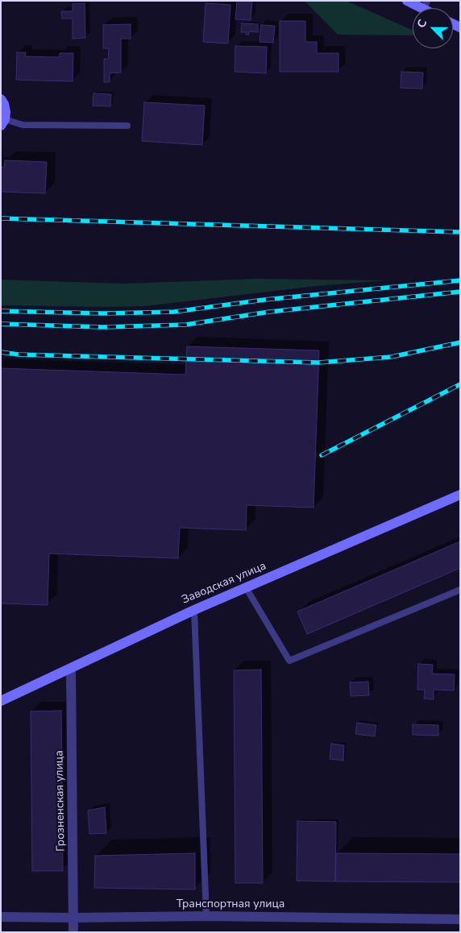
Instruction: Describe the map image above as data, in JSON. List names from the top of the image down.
{
  "streets": {
    "street": ["Заводская улица", "Грозненская улица", "Транспортная улица"]
  },
  "crossings": [
    ["Заводская улица", "Грозненская улица"],
    ["Грозненская улица", "Транспортная улица"]
  ],
  "north": "top left"
}
